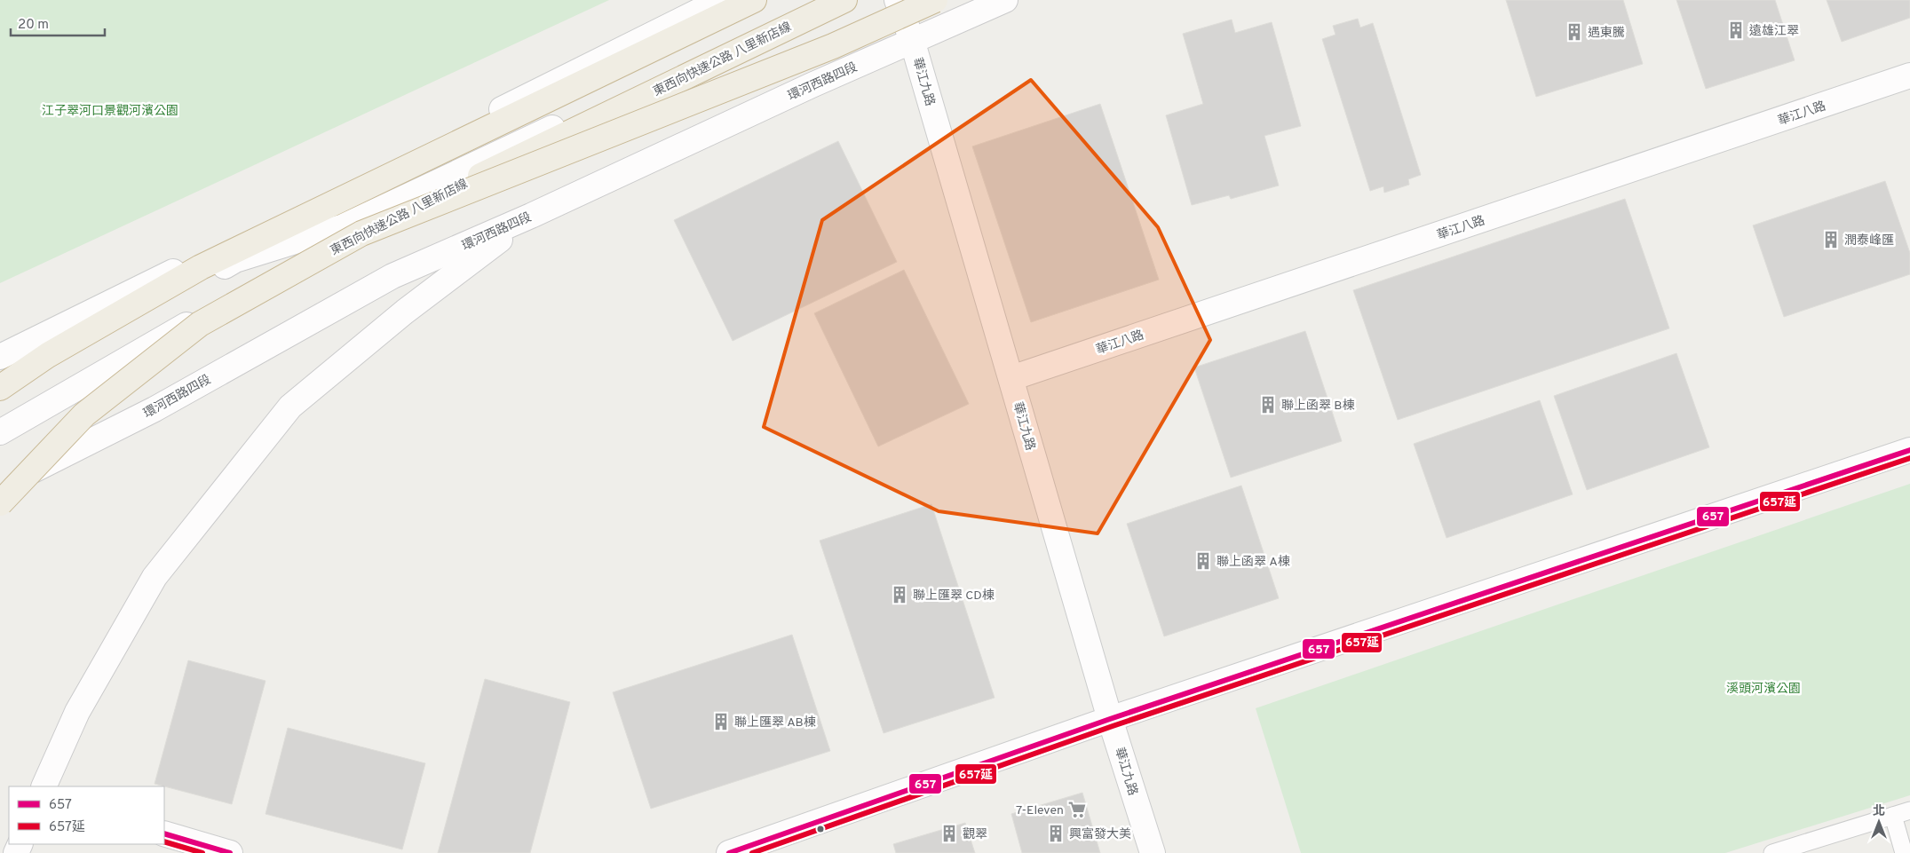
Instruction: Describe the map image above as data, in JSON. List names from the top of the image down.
{
  "streets": {
    "highway": ["東西向快速公路 八里新店線"],
    "street": ["環河西路四段", "華江九路", "華江八路"]
  },
  "crossings": [
    ["環河西路四段", "華江九路"],
    ["華江九路", "華江八路"]
  ],
  "parks": ["江子翠河口景觀河濱公園", "溪頭河濱公園"],
  "places": {
    "building": [
      "遠雄江翠",
      "遇東騰",
      "潤泰峰匯",
      "聯上函翠 B棟",
      "聯上函翠 A棟",
      "聯上匯翠 CD棟",
      "聯上匯翠 AB棟",
      "觀翠",
      "興富發大美"
    ],
    "supermarket": ["7-Eleven"]
  },
  "lines": ["transit line 657", "transit line 657延"],
  "legend": ["657", "657延"],
  "scale_bar": "20 m",
  "north": "top"
}
